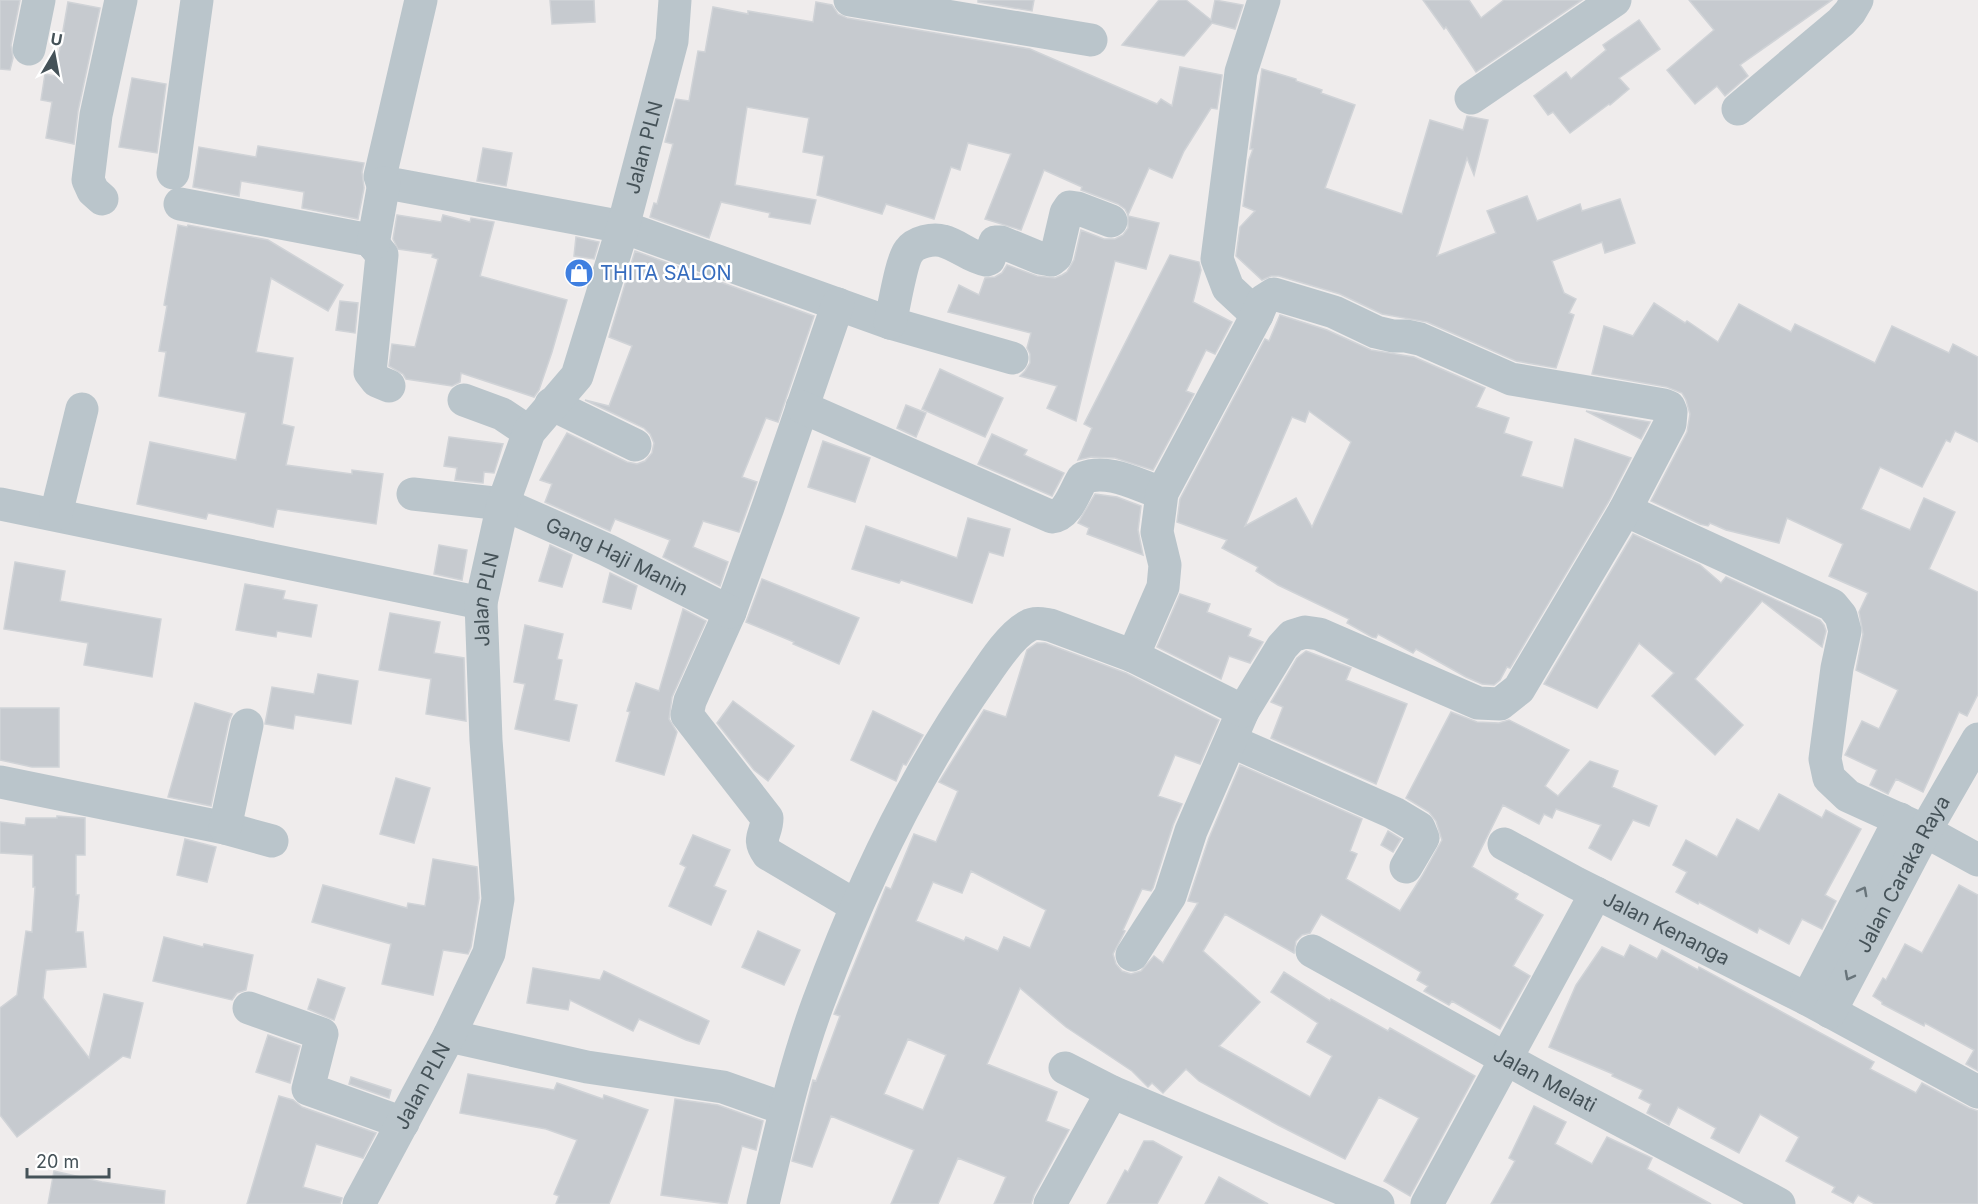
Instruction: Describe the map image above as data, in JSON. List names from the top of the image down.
{
  "streets": {
    "street": [
      "Jalan PLN",
      "Gang Haji Manin",
      "Jalan Caraka Raya",
      "Jalan Kenanga",
      "Jalan Melati"
    ]
  },
  "crossings": [
    ["Jalan PLN", "Gang Haji Manin"],
    ["Jalan Caraka Raya", "Jalan Kenanga"]
  ],
  "places": {
    "shop": ["THITA SALON"]
  },
  "scale_bar": "20 m",
  "north": "top"
}
